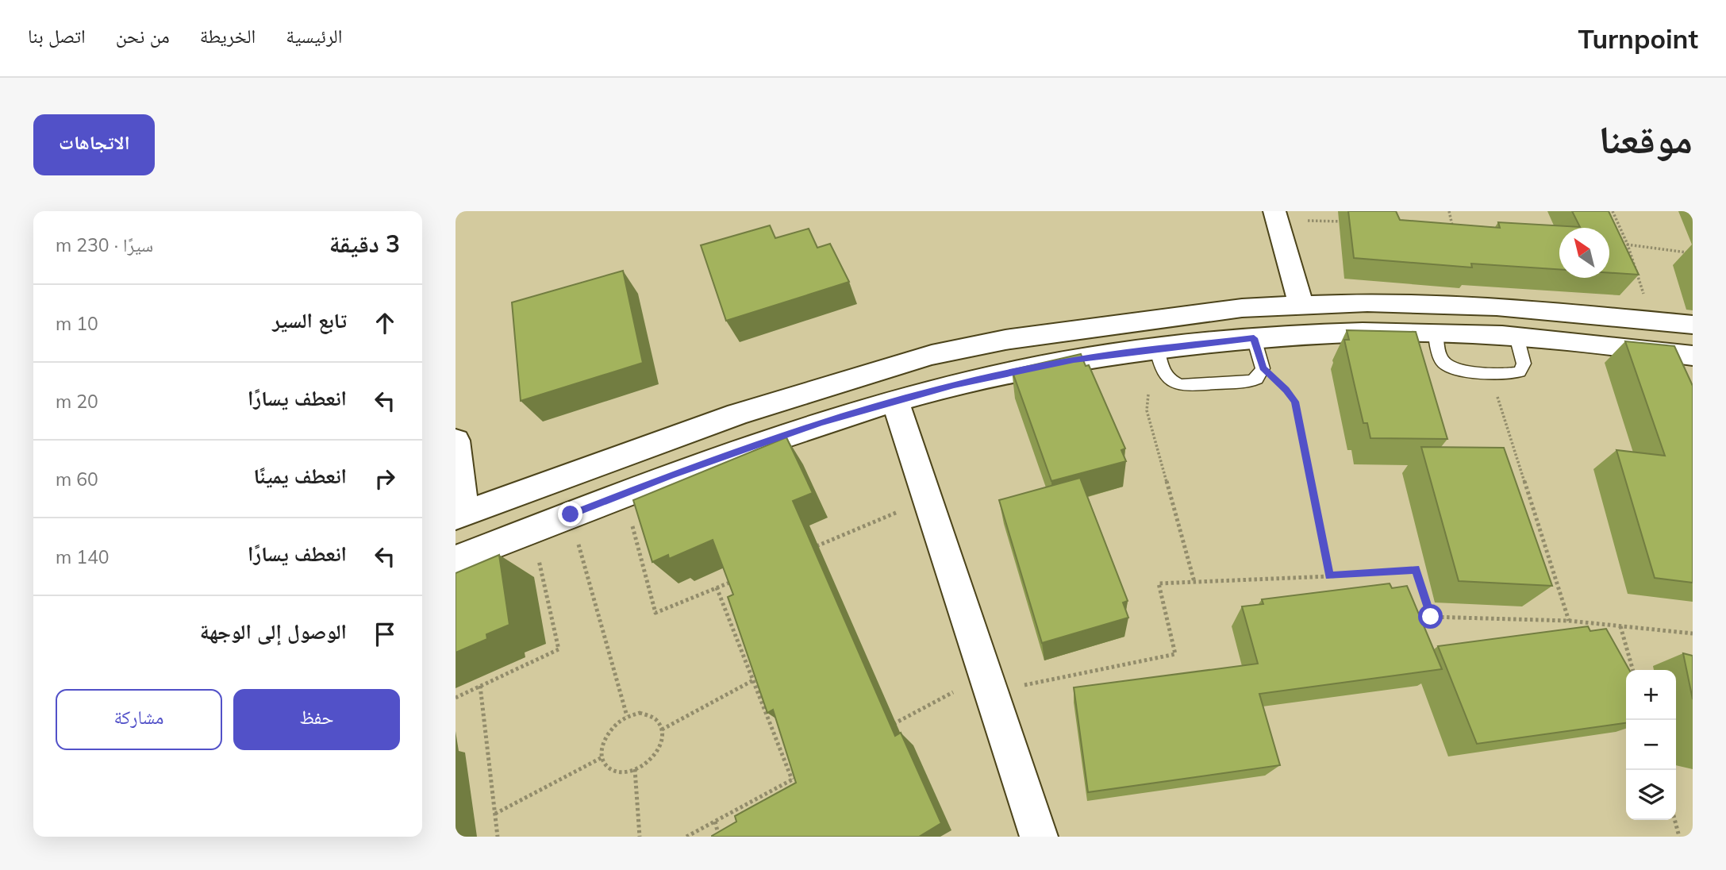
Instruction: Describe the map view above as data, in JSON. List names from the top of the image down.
{
  "north": "top left",
  "page": {
    "header": "Turnpoint",
    "nav": [
      "الرئيسية",
      "الخريطة",
      "من نحن",
      "اتصل بنا"
    ],
    "title": "موقعنا",
    "buttons": [
      "الاتجاهات",
      ["حفظ", "مشاركة"]
    ],
    "heading": ["3 دقيقة", "سيرًا · 230 m"],
    "list": [
      ["تابع السير", "10 m"],
      ["انعطف يسارًا", "20 m"],
      ["انعطف يمينًا", "60 m"],
      ["انعطف يسارًا", "140 m"],
      "الوصول إلى الوجهة"
    ],
    "map_buttons": ["+", "−"]
  }
}
